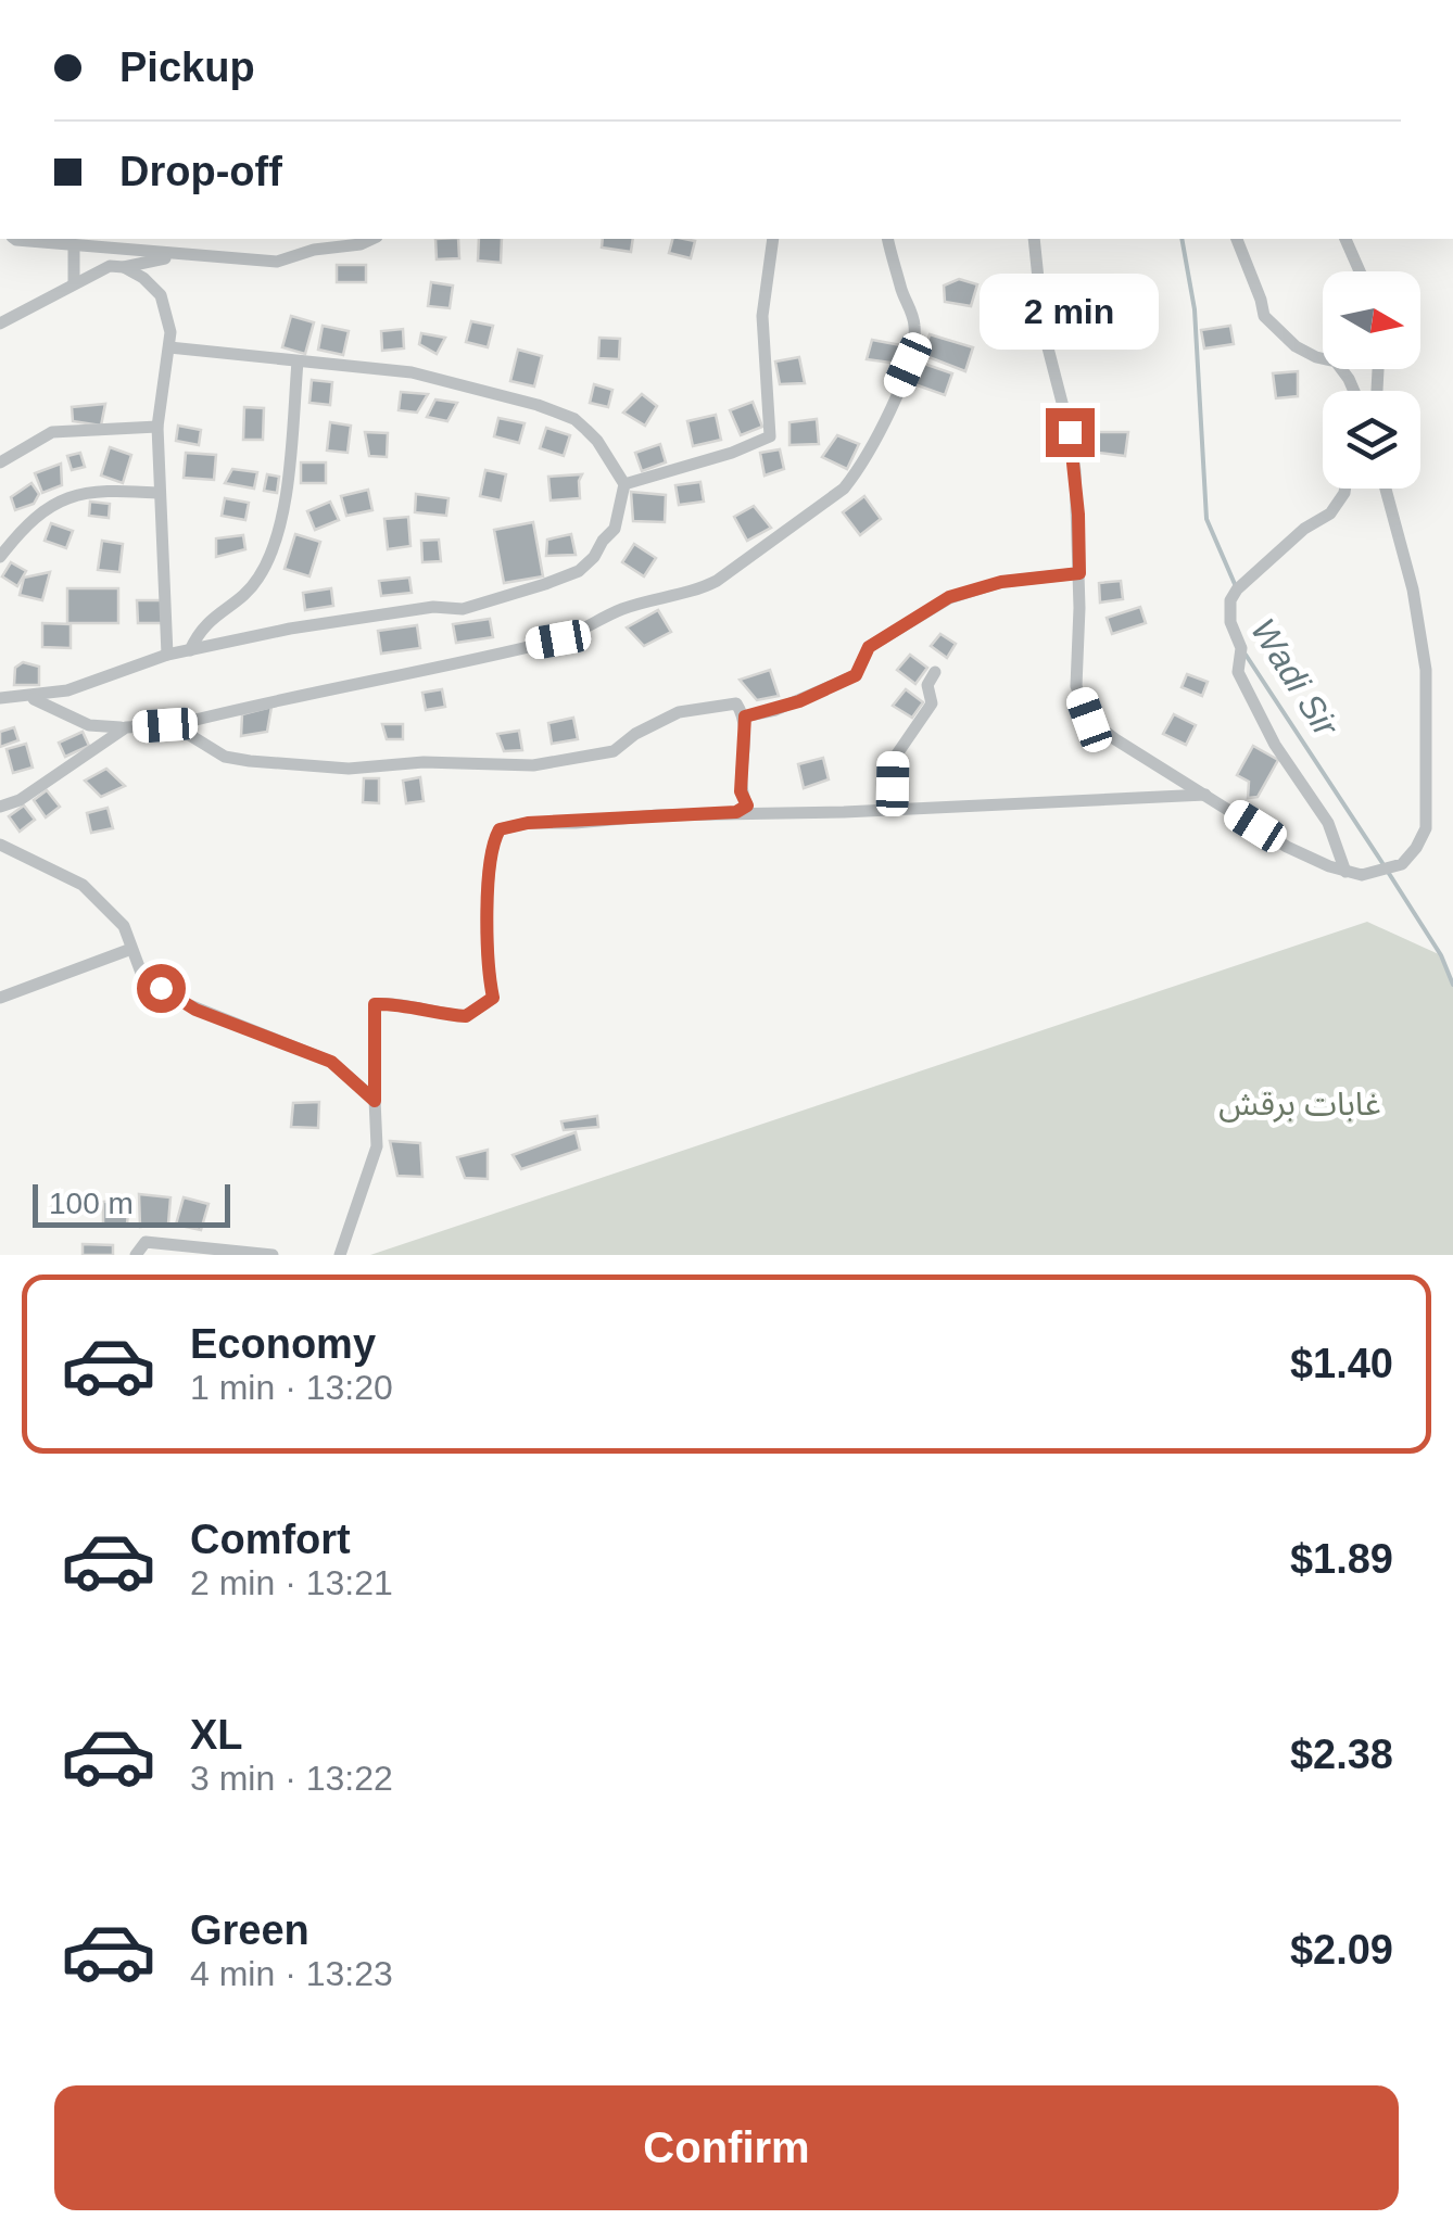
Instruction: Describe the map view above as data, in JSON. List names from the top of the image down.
{
  "water": ["Wadi Sir"],
  "parks": ["غابات برقش"],
  "scale_bar": "100 m",
  "north": "right",
  "page": {
    "banner": ["Pickup", "Drop-off"],
    "bubble": "2 min",
    "scale": "100 m",
    "list": [
      {
        "name": "Economy",
        "note": "1 min · 13:20",
        "value": "$1.40"
      },
      {
        "name": "Comfort",
        "note": "2 min · 13:21",
        "value": "$1.89"
      },
      {
        "name": "XL",
        "note": "3 min · 13:22",
        "value": "$2.38"
      },
      {
        "name": "Green",
        "note": "4 min · 13:23",
        "value": "$2.09"
      }
    ],
    "buttons": "Confirm"
  }
}
